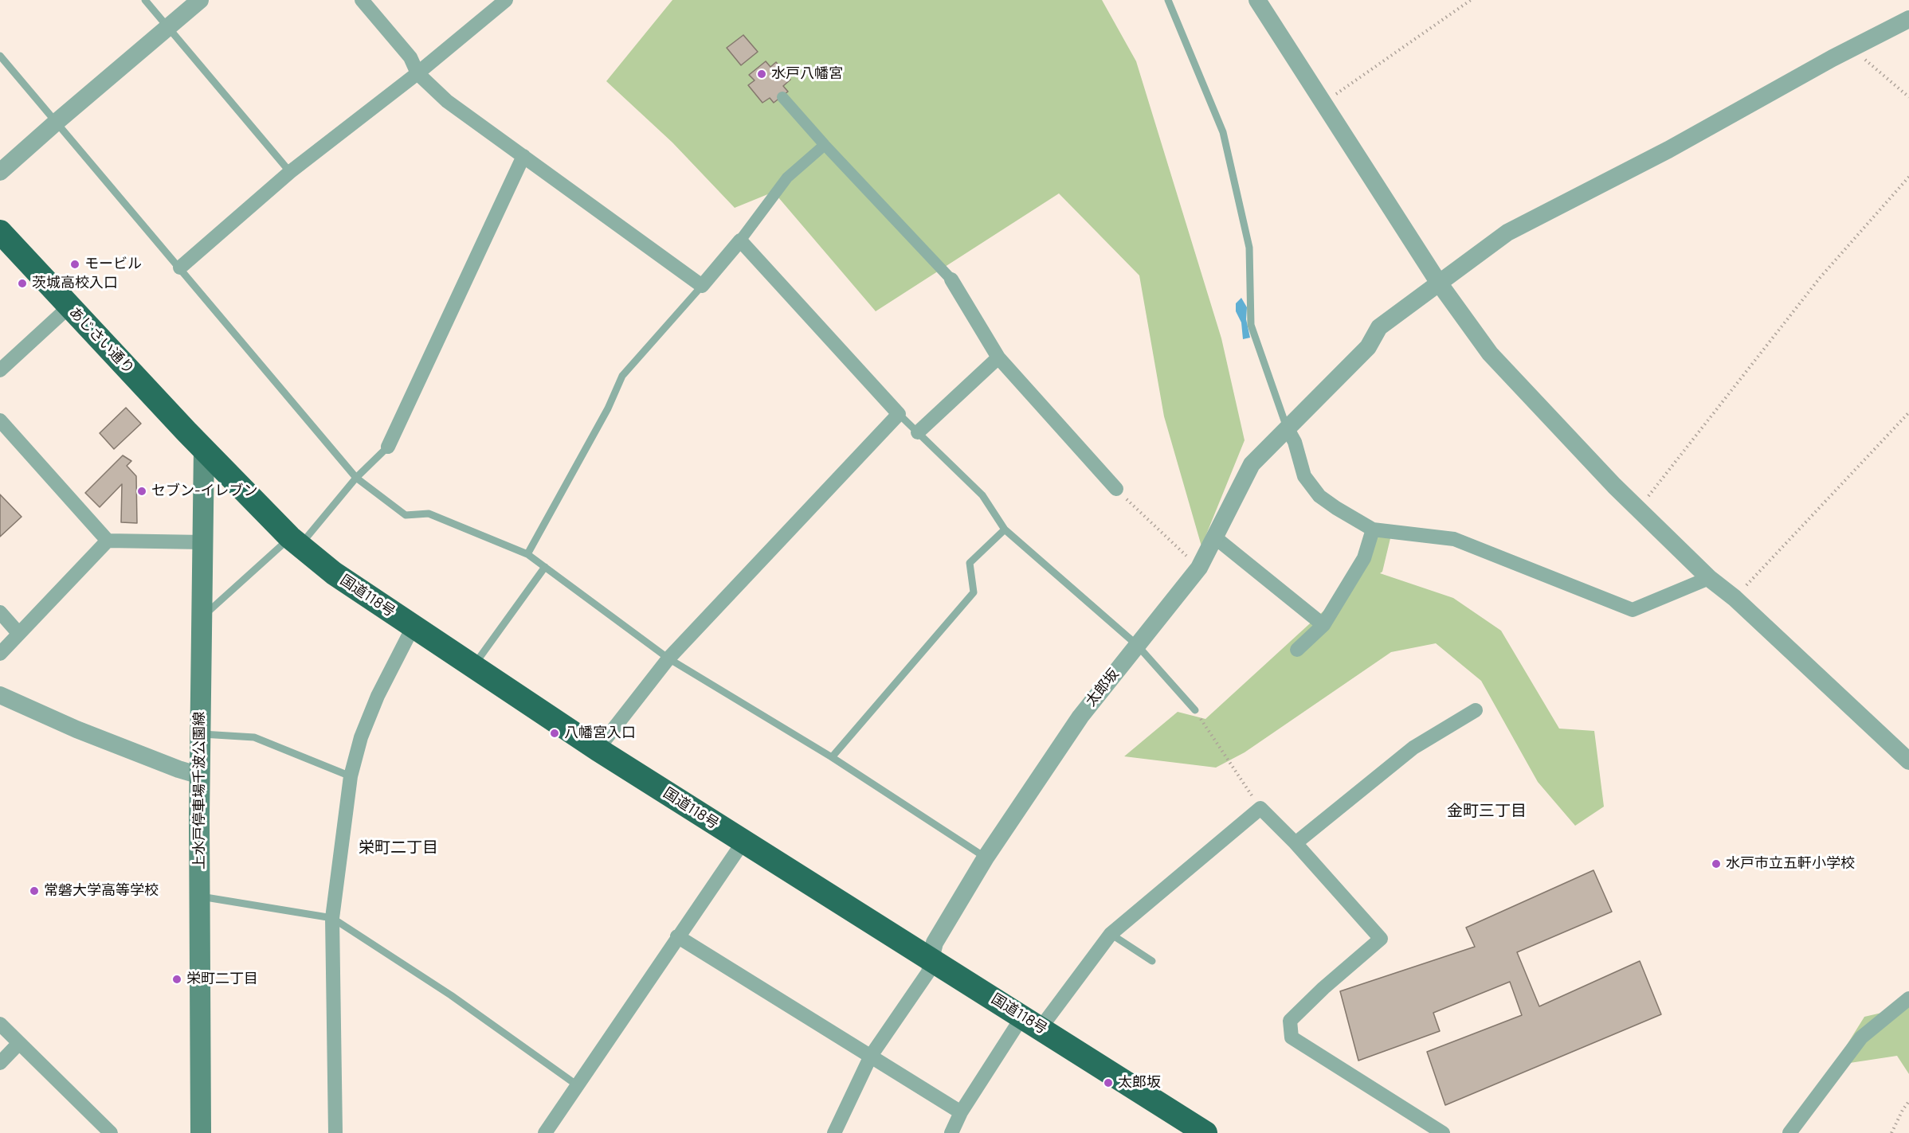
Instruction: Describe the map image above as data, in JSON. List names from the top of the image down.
{
  "streets": {
    "highway": ["あじさい通り", "国道118号"],
    "main road": ["上水戸停車場千波公園線"],
    "street": ["太郎坂"]
  },
  "crossings": [
    ["あじさい通り", "国道118号"],
    ["あじさい通り", "上水戸停車場千波公園線"],
    ["国道118号", "太郎坂"],
    ["国道118号", "上水戸停車場千波公園線"]
  ],
  "districts": ["金町三丁目", "栄町二丁目"],
  "places": [
    "水戸八幡宮",
    "モービル",
    "茨城高校入口",
    "セブン-イレブン",
    "八幡宮入口",
    "水戸市立五軒小学校",
    "常磐大学高等学校",
    "栄町二丁目",
    "太郎坂"
  ]
}
